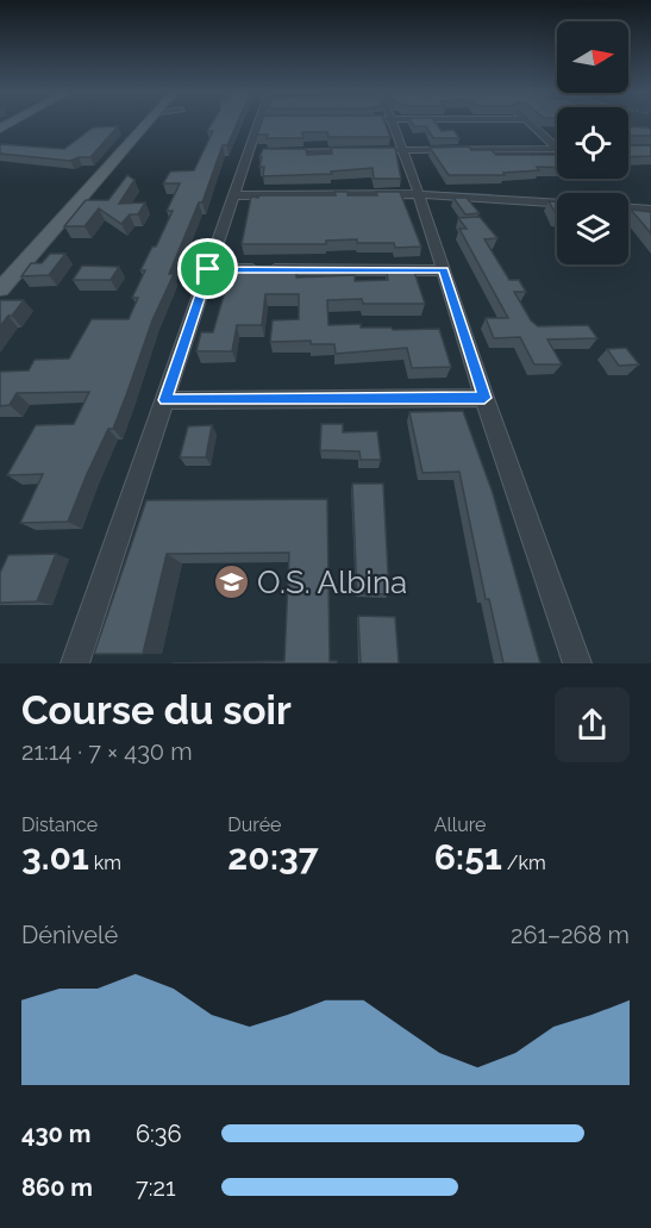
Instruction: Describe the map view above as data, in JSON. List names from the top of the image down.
{
  "places": {
    "school or university": ["O.S. Albina"]
  },
  "north": "right",
  "page": {
    "heading": ["Course du soir", "21:14 · 7 × 430 m"],
    "stats": [
      ["Distance", "3.01 km"],
      ["Durée", "20:37"],
      ["Allure", "6:51 /km"]
    ],
    "chart": ["Dénivelé", "261–268 m"],
    "list": [
      {
        "name": "430 m",
        "note": "6:36"
      },
      {
        "name": "860 m",
        "note": "7:21"
      }
    ]
  }
}
